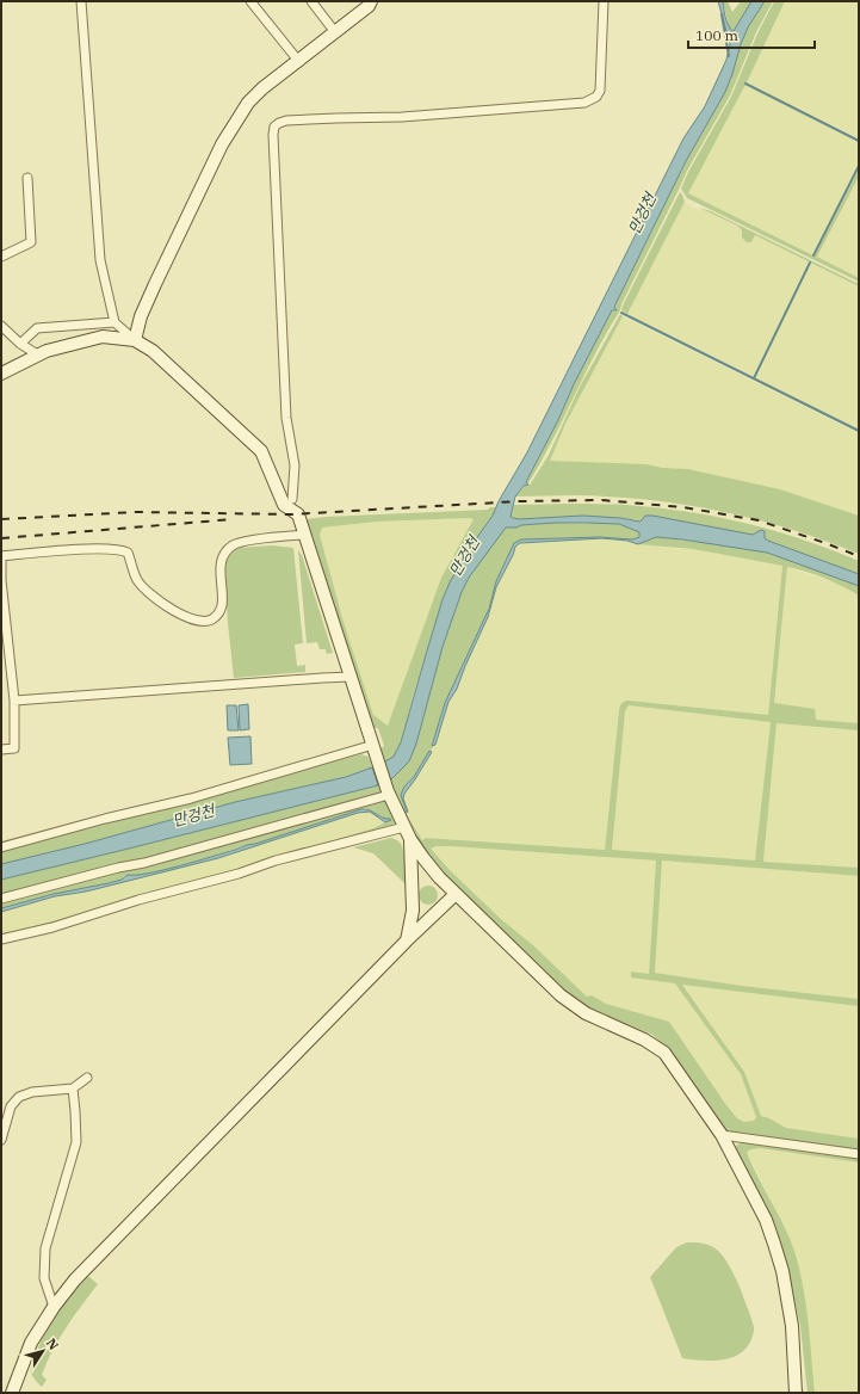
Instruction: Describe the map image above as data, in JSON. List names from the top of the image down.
{
  "water": ["만겅천"],
  "scale_bar": "100 m",
  "north": "top right"
}
